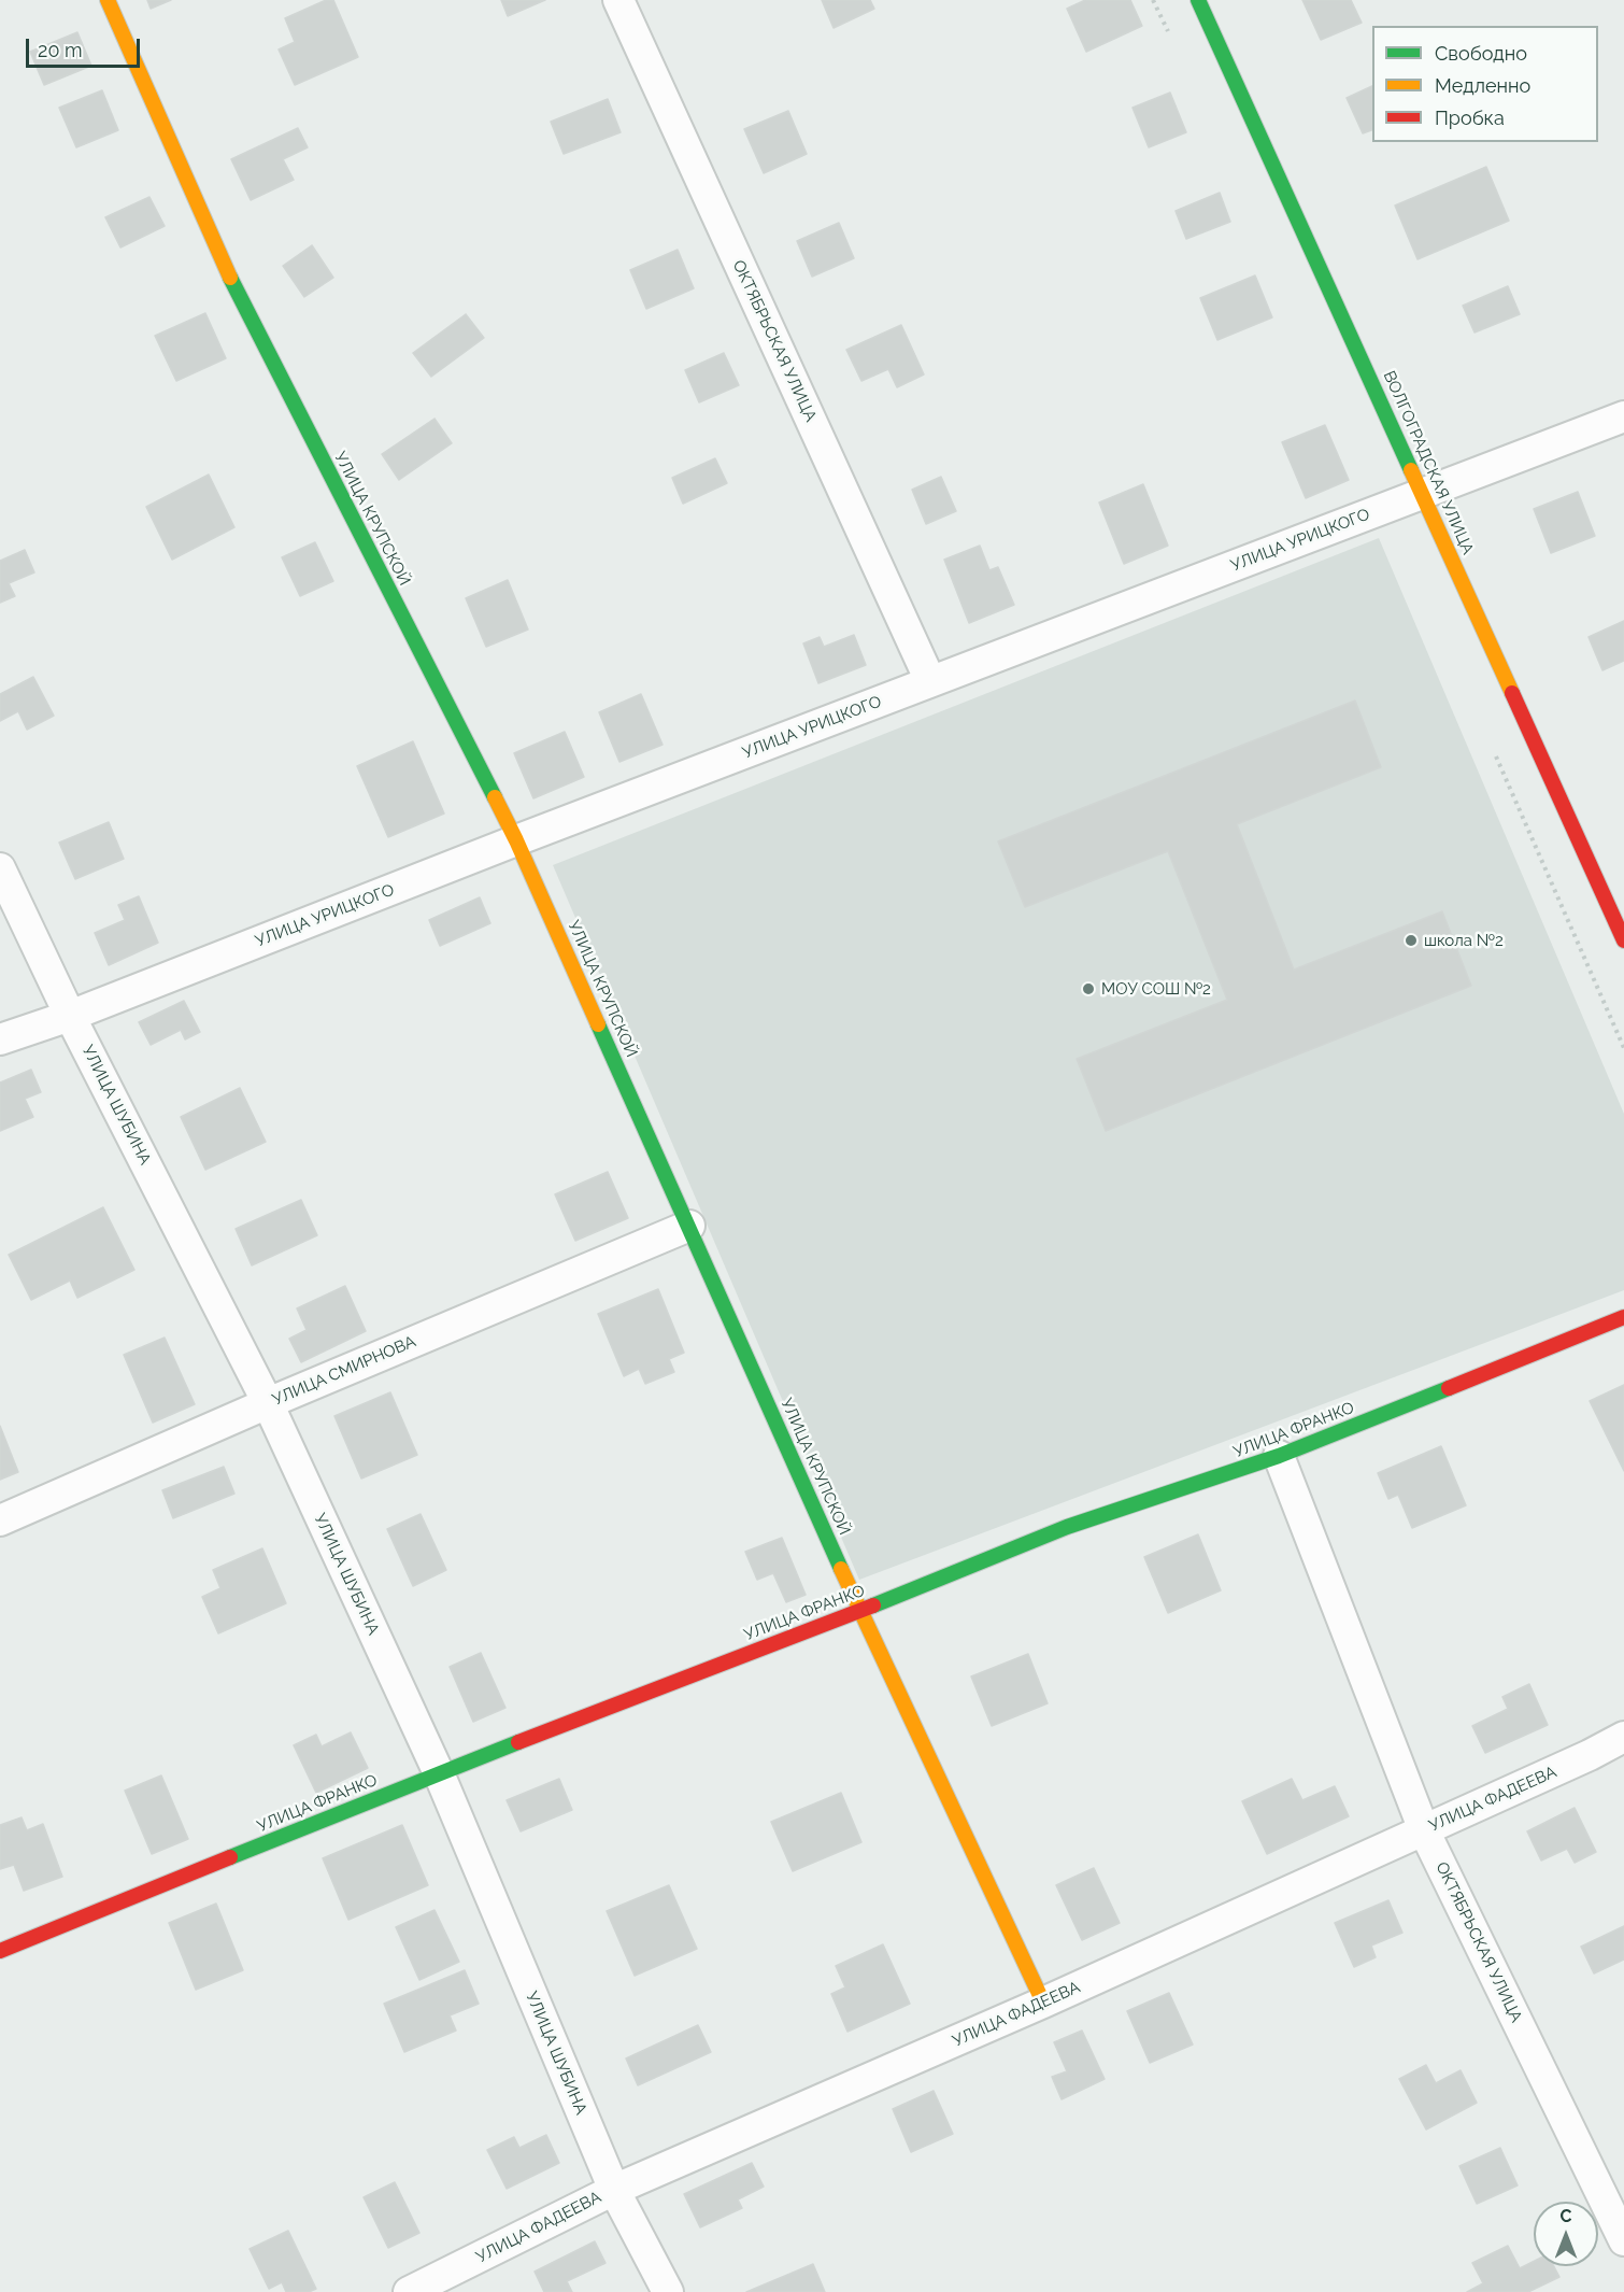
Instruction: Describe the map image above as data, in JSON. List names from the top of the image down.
{
  "streets": {
    "street": [
      "ОКТЯБРЬСКАЯ УЛИЦА",
      "ВОЛГОГРАДСКАЯ УЛИЦА",
      "УЛИЦА КРУПСКОЙ",
      "УЛИЦА УРИЦКОГО",
      "УЛИЦА ШУБИНА",
      "УЛИЦА СМИРНОВА",
      "УЛИЦА ФРАНКО",
      "УЛИЦА ФАДЕЕВА"
    ]
  },
  "crossings": [
    ["ОКТЯБРЬСКАЯ УЛИЦА", "УЛИЦА УРИЦКОГО"],
    ["ОКТЯБРЬСКАЯ УЛИЦА", "УЛИЦА ФРАНКО"],
    ["ОКТЯБРЬСКАЯ УЛИЦА", "УЛИЦА ФАДЕЕВА"],
    ["ВОЛГОГРАДСКАЯ УЛИЦА", "УЛИЦА УРИЦКОГО"],
    ["УЛИЦА КРУПСКОЙ", "УЛИЦА УРИЦКОГО"],
    ["УЛИЦА КРУПСКОЙ", "УЛИЦА СМИРНОВА"],
    ["УЛИЦА КРУПСКОЙ", "УЛИЦА ФРАНКО"],
    ["УЛИЦА КРУПСКОЙ", "УЛИЦА ФАДЕЕВА"],
    ["УЛИЦА УРИЦКОГО", "УЛИЦА ШУБИНА"],
    ["УЛИЦА ШУБИНА", "УЛИЦА СМИРНОВА"],
    ["УЛИЦА ШУБИНА", "УЛИЦА ФРАНКО"],
    ["УЛИЦА ШУБИНА", "УЛИЦА ФАДЕЕВА"]
  ],
  "places": ["школа №2", "МОУ СОШ №2"],
  "legend": ["Свободно", "Медленно", "Пробка"],
  "scale_bar": "20 m",
  "north": "top"
}
